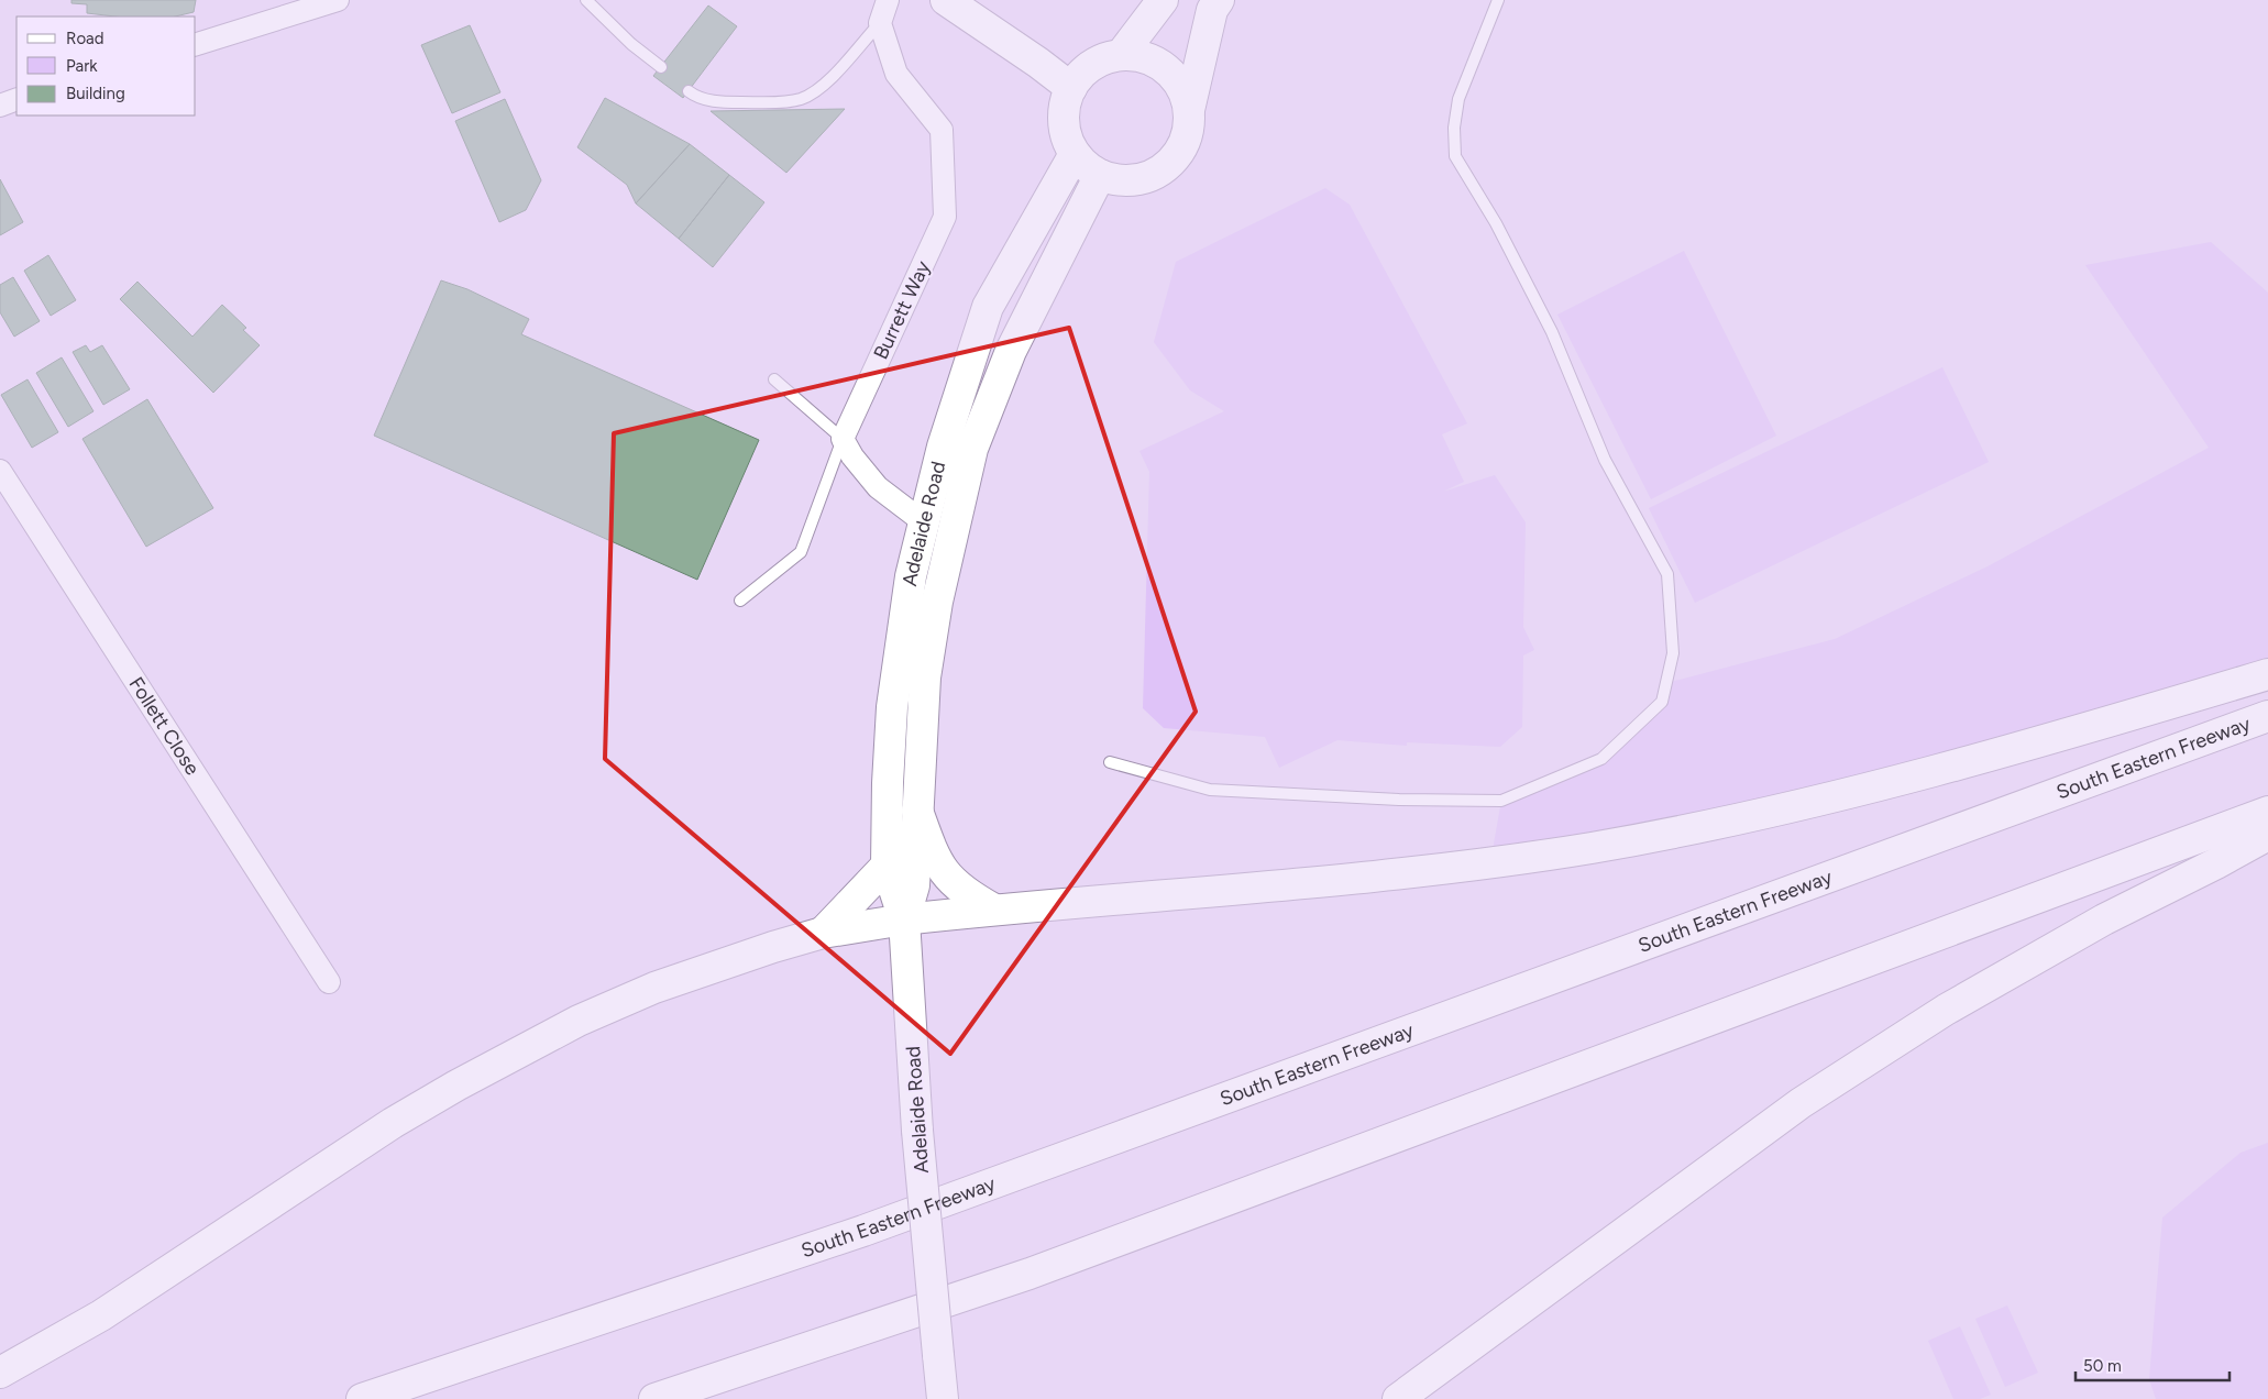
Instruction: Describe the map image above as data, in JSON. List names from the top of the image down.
{
  "streets": {
    "main road": ["Adelaide Road", "South Eastern Freeway"],
    "street": ["Burrett Way", "Follett Close"]
  },
  "legend": ["Road", "Park", "Building"],
  "scale_bar": "50 m"
}
